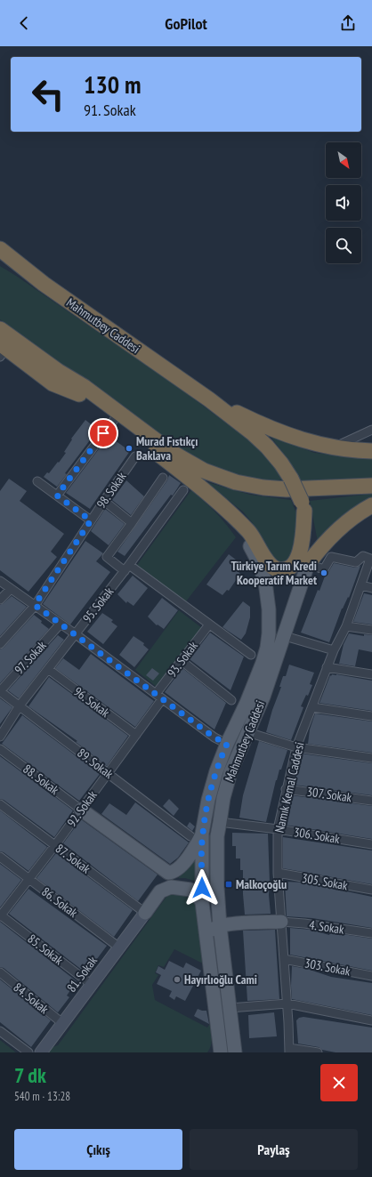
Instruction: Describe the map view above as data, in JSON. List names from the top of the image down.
{
  "streets": {
    "highway": ["Mahmutbey Caddesi"],
    "street": [
      "98. Sokak",
      "95. Sokak",
      "97. Sokak",
      "93. Sokak",
      "96. Sokak",
      "89. Sokak",
      "88. Sokak",
      "Namık Kemal Caddesi",
      "307. Sokak",
      "92. Sokak",
      "306. Sokak",
      "87. Sokak",
      "305. Sokak",
      "86. Sokak",
      "4. Sokak",
      "85. Sokak",
      "303. Sokak",
      "81. Sokak",
      "84. Sokak"
    ]
  },
  "crossings": [
    ["Mahmutbey Caddesi", "89. Sokak"],
    ["Mahmutbey Caddesi", "306. Sokak"],
    ["95. Sokak", "96. Sokak"],
    ["95. Sokak", "89. Sokak"],
    ["97. Sokak", "89. Sokak"],
    ["93. Sokak", "92. Sokak"],
    ["96. Sokak", "92. Sokak"],
    ["89. Sokak", "92. Sokak"],
    ["88. Sokak", "92. Sokak"],
    ["Namık Kemal Caddesi", "307. Sokak"],
    ["Namık Kemal Caddesi", "306. Sokak"],
    ["Namık Kemal Caddesi", "305. Sokak"],
    ["Namık Kemal Caddesi", "4. Sokak"],
    ["Namık Kemal Caddesi", "303. Sokak"],
    ["92. Sokak", "87. Sokak"],
    ["92. Sokak", "86. Sokak"],
    ["92. Sokak", "85. Sokak"],
    ["87. Sokak", "81. Sokak"],
    ["86. Sokak", "81. Sokak"],
    ["85. Sokak", "81. Sokak"],
    ["81. Sokak", "84. Sokak"]
  ],
  "places": {
    "other": ["Murad Fıstıkçı Baklava", "Türkiye Tarım Kredi Kooperatif Market", "Hayırlıoğlu Cami"],
    "transit": ["Malkoçoğlu"]
  },
  "north": "bottom right",
  "page": {
    "header": "GoPilot",
    "turn": ["130 m", "91. Sokak"],
    "heading": ["7 dk", "540 m · 13:28"],
    "buttons": ["Çıkış", "Paylaş"]
  }
}
